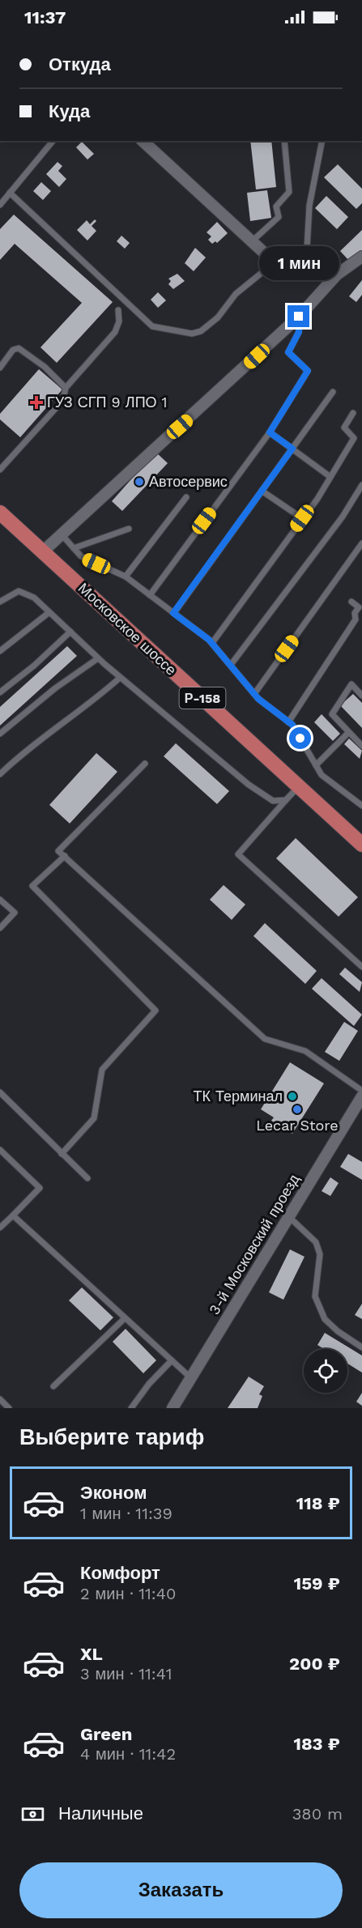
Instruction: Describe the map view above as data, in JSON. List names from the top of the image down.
{
  "streets": {
    "main road": ["Московское шоссе", "Р-158"],
    "street": ["3-й Московский проезд"]
  },
  "places": {
    "health": ["ГУЗ СГП 9 ЛПО 1"],
    "other": ["Автосервис", "ТК Терминал", "Lecar Store"]
  },
  "page": {
    "status": "11:37",
    "banner": ["Откуда", "Куда"],
    "bubble": "1 мин",
    "heading": "Выберите тариф",
    "list": [
      {
        "name": "Эконом",
        "note": "1 мин · 11:39",
        "value": "118 ₽"
      },
      {
        "name": "Комфорт",
        "note": "2 мин · 11:40",
        "value": "159 ₽"
      },
      {
        "name": "XL",
        "note": "3 мин · 11:41",
        "value": "200 ₽"
      },
      {
        "name": "Green",
        "note": "4 мин · 11:42",
        "value": "183 ₽"
      }
    ],
    "pay": ["Наличные", "380 m"],
    "buttons": "Заказать"
  }
}
